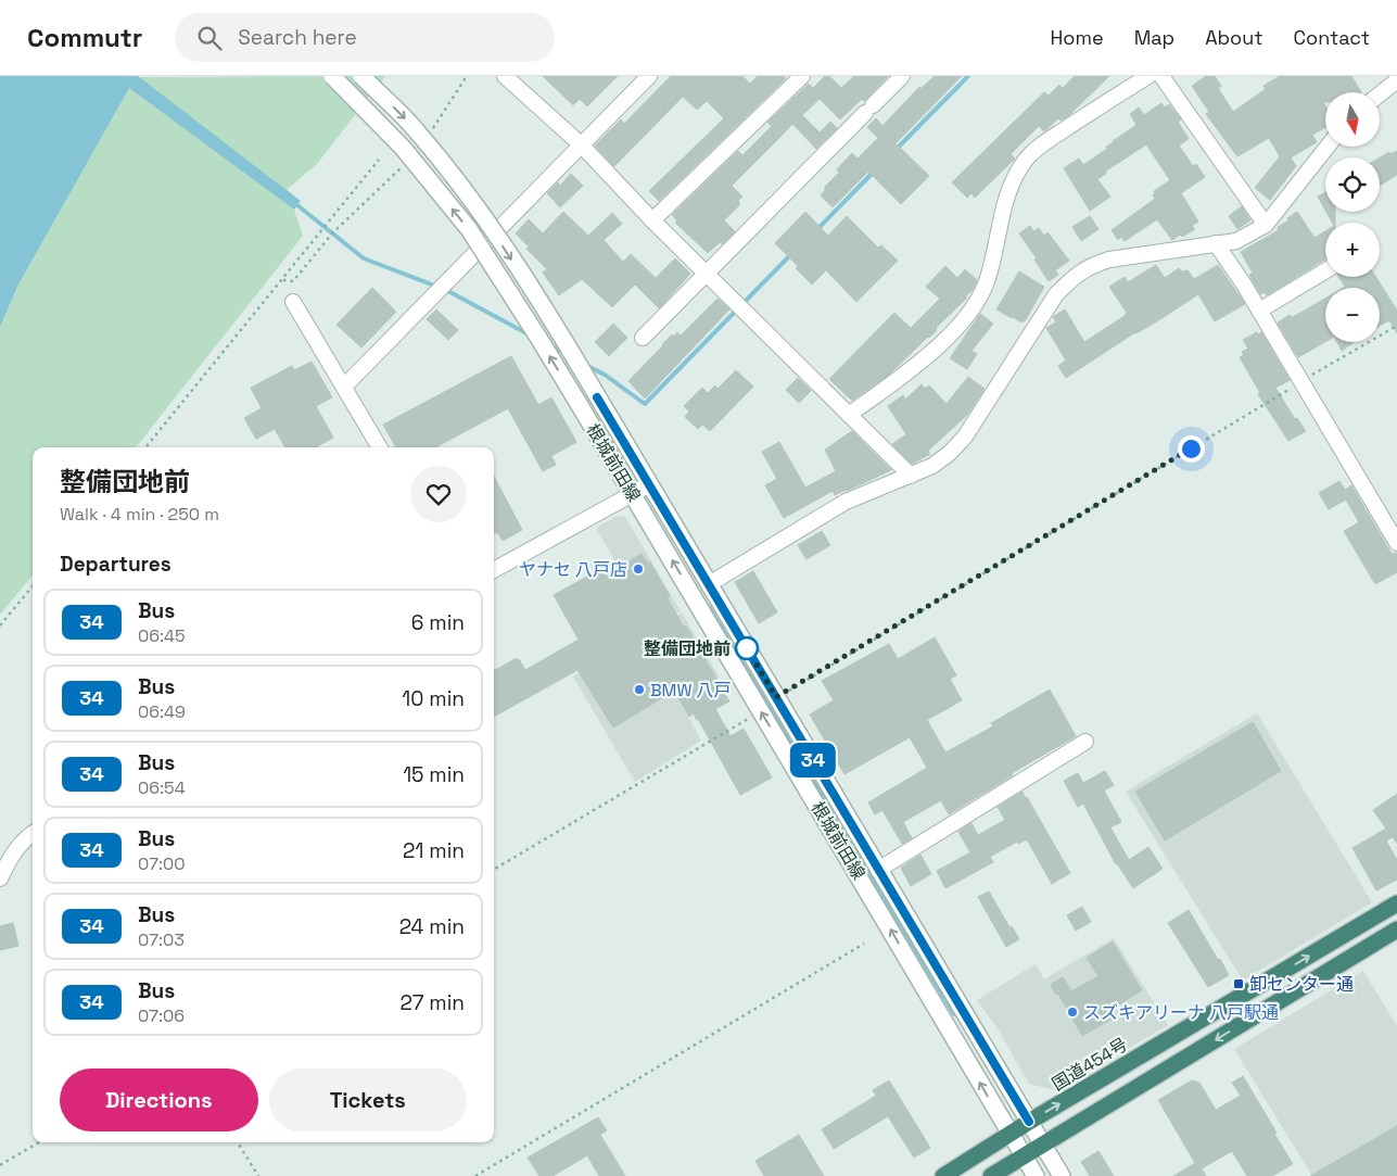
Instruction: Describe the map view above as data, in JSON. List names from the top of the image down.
{
  "streets": {
    "highway": ["国道454号"],
    "street": ["根城前田線"]
  },
  "crossings": [
    ["根城前田線", "国道454号"]
  ],
  "places": {
    "other": [
      "ヤナセ 八戸店",
      "整備団地前",
      "BMW 八戸",
      "スズキアリーナ 八戸駅通"
    ],
    "transit": ["卸センター通"]
  },
  "lines": ["bus line 34"],
  "north": "bottom",
  "page": {
    "header": "Commutr",
    "search": "Search here",
    "nav": [
      "Home",
      "Map",
      "About",
      "Contact"
    ],
    "on_map": "34",
    "map_buttons": ["+", "−"],
    "heading": [
      ["整備団地前", "Walk · 4 min · 250 m"],
      "Departures"
    ],
    "list": [
      {
        "mark": "34",
        "name": "Bus",
        "note": "06:45",
        "value": "6 min"
      },
      {
        "mark": "34",
        "name": "Bus",
        "note": "06:49",
        "value": "10 min"
      },
      {
        "mark": "34",
        "name": "Bus",
        "note": "06:54",
        "value": "15 min"
      },
      {
        "mark": "34",
        "name": "Bus",
        "note": "07:00",
        "value": "21 min"
      },
      {
        "mark": "34",
        "name": "Bus",
        "note": "07:03",
        "value": "24 min"
      },
      {
        "mark": "34",
        "name": "Bus",
        "note": "07:06",
        "value": "27 min"
      }
    ],
    "buttons": ["Directions", "Tickets"]
  }
}
